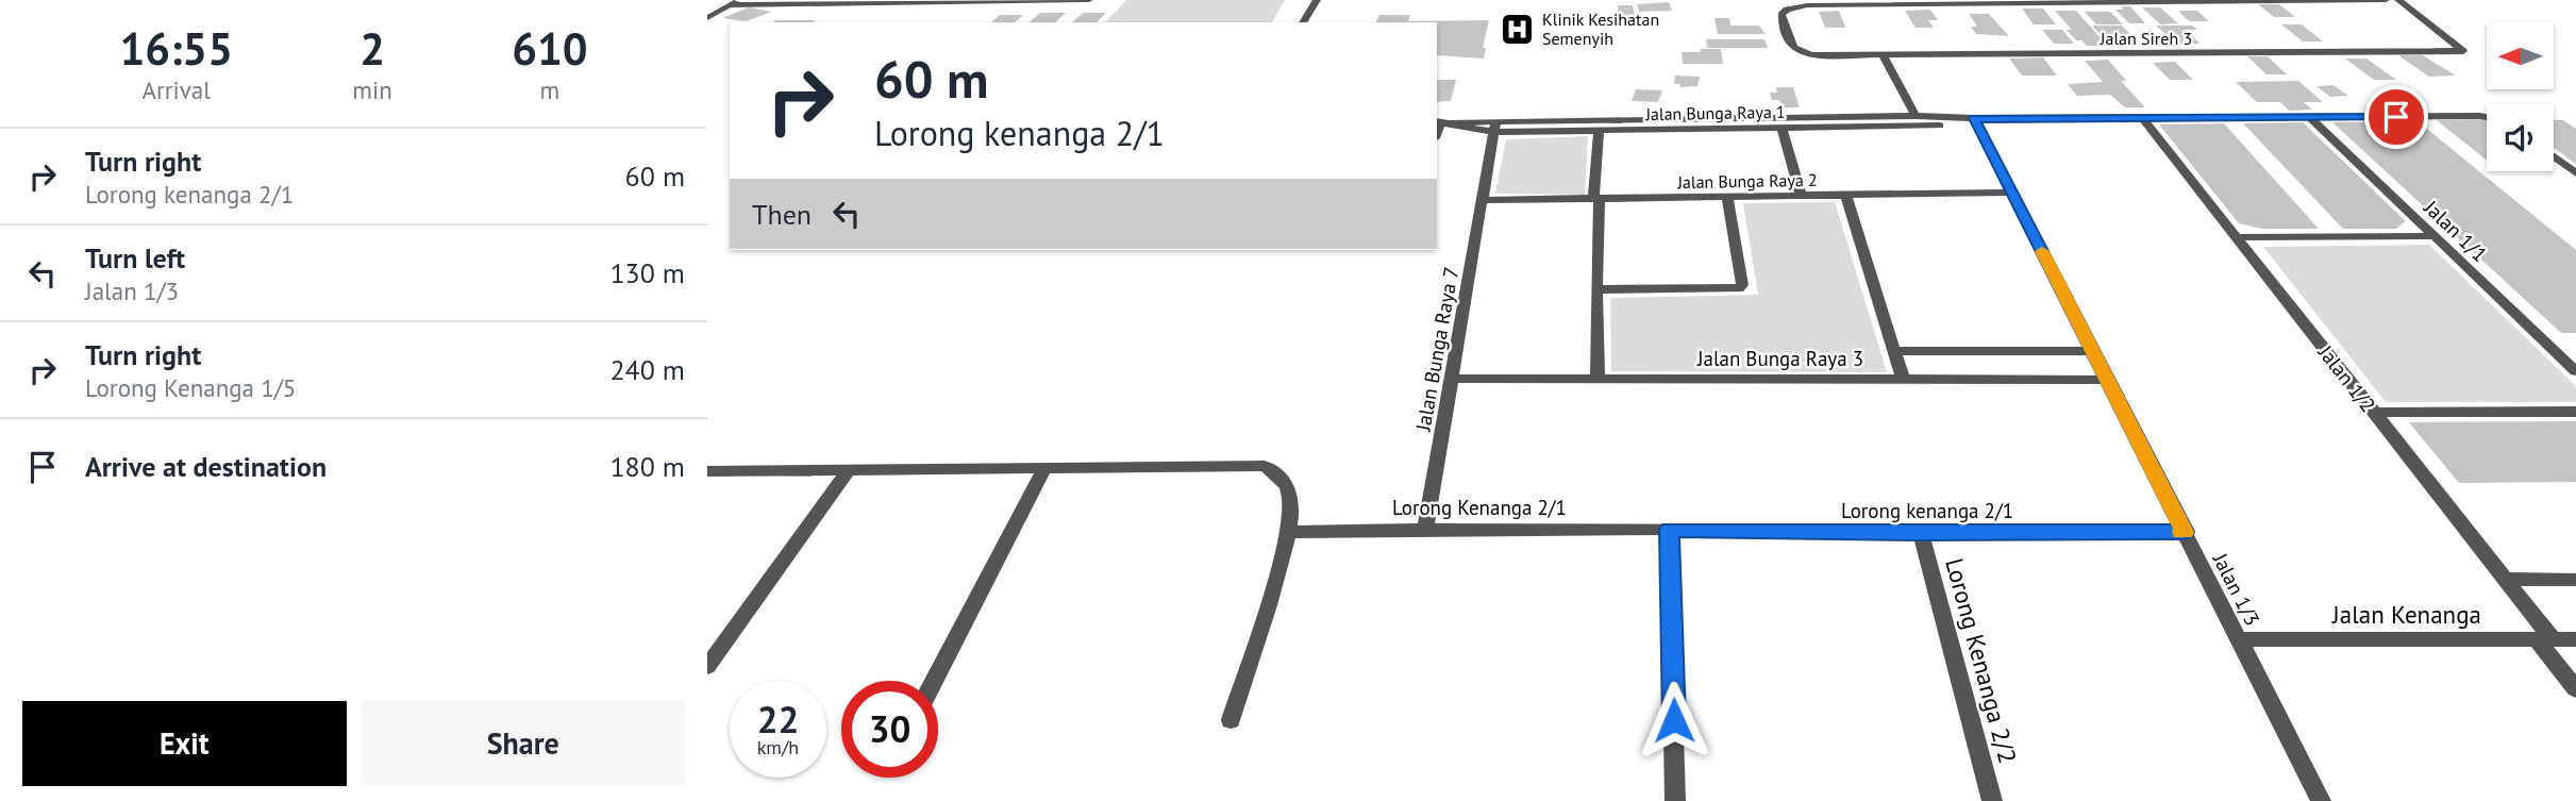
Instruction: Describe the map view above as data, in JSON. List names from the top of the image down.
{
  "streets": {
    "street": [
      "Jalan Sireh 3",
      "Jalan Bunga Raya 1",
      "Jalan Bunga Raya 2",
      "Jalan 1/1",
      "Jalan Bunga Raya 7",
      "Jalan Bunga Raya 3",
      "Jalan 1/2",
      "Lorong Kenanga 2/1",
      "Lorong kenanga 2/1",
      "Jalan 1/3",
      "Jalan Kenanga",
      "Lorong Kenanga 2/2"
    ]
  },
  "crossings": [
    ["Jalan Bunga Raya 1", "Jalan Bunga Raya 7"],
    ["Jalan Bunga Raya 1", "Jalan 1/3"],
    ["Jalan Bunga Raya 2", "Jalan Bunga Raya 7"],
    ["Jalan Bunga Raya 2", "Jalan 1/3"],
    ["Jalan Bunga Raya 7", "Jalan Bunga Raya 3"],
    ["Jalan Bunga Raya 7", "Lorong Kenanga 2/1"],
    ["Jalan Bunga Raya 3", "Jalan 1/3"],
    ["Jalan 1/2", "Jalan Kenanga"],
    ["Lorong Kenanga 2/1", "Lorong kenanga 2/1"],
    ["Lorong kenanga 2/1", "Jalan 1/3"],
    ["Lorong kenanga 2/1", "Lorong Kenanga 2/2"],
    ["Jalan 1/3", "Jalan Kenanga"]
  ],
  "places": {
    "hospital": ["Klinik Kesihatan Semenyih"]
  },
  "north": "left",
  "page": {
    "eta": [
      "16:55",
      "Arrival",
      "2",
      "min",
      "610",
      "m"
    ],
    "turn": ["60 m", "Lorong kenanga 2/1"],
    "list": [
      {
        "name": "Turn right",
        "note": "Lorong kenanga 2/1",
        "value": "60 m"
      },
      {
        "name": "Turn left",
        "note": "Jalan 1/3",
        "value": "130 m"
      },
      {
        "name": "Turn right",
        "note": "Lorong Kenanga 1/5",
        "value": "240 m"
      },
      {
        "name": "Arrive at destination",
        "value": "180 m"
      }
    ],
    "then": "Then",
    "speed": "22 km/h",
    "limit": "30",
    "buttons": ["Exit", "Share"]
  }
}
